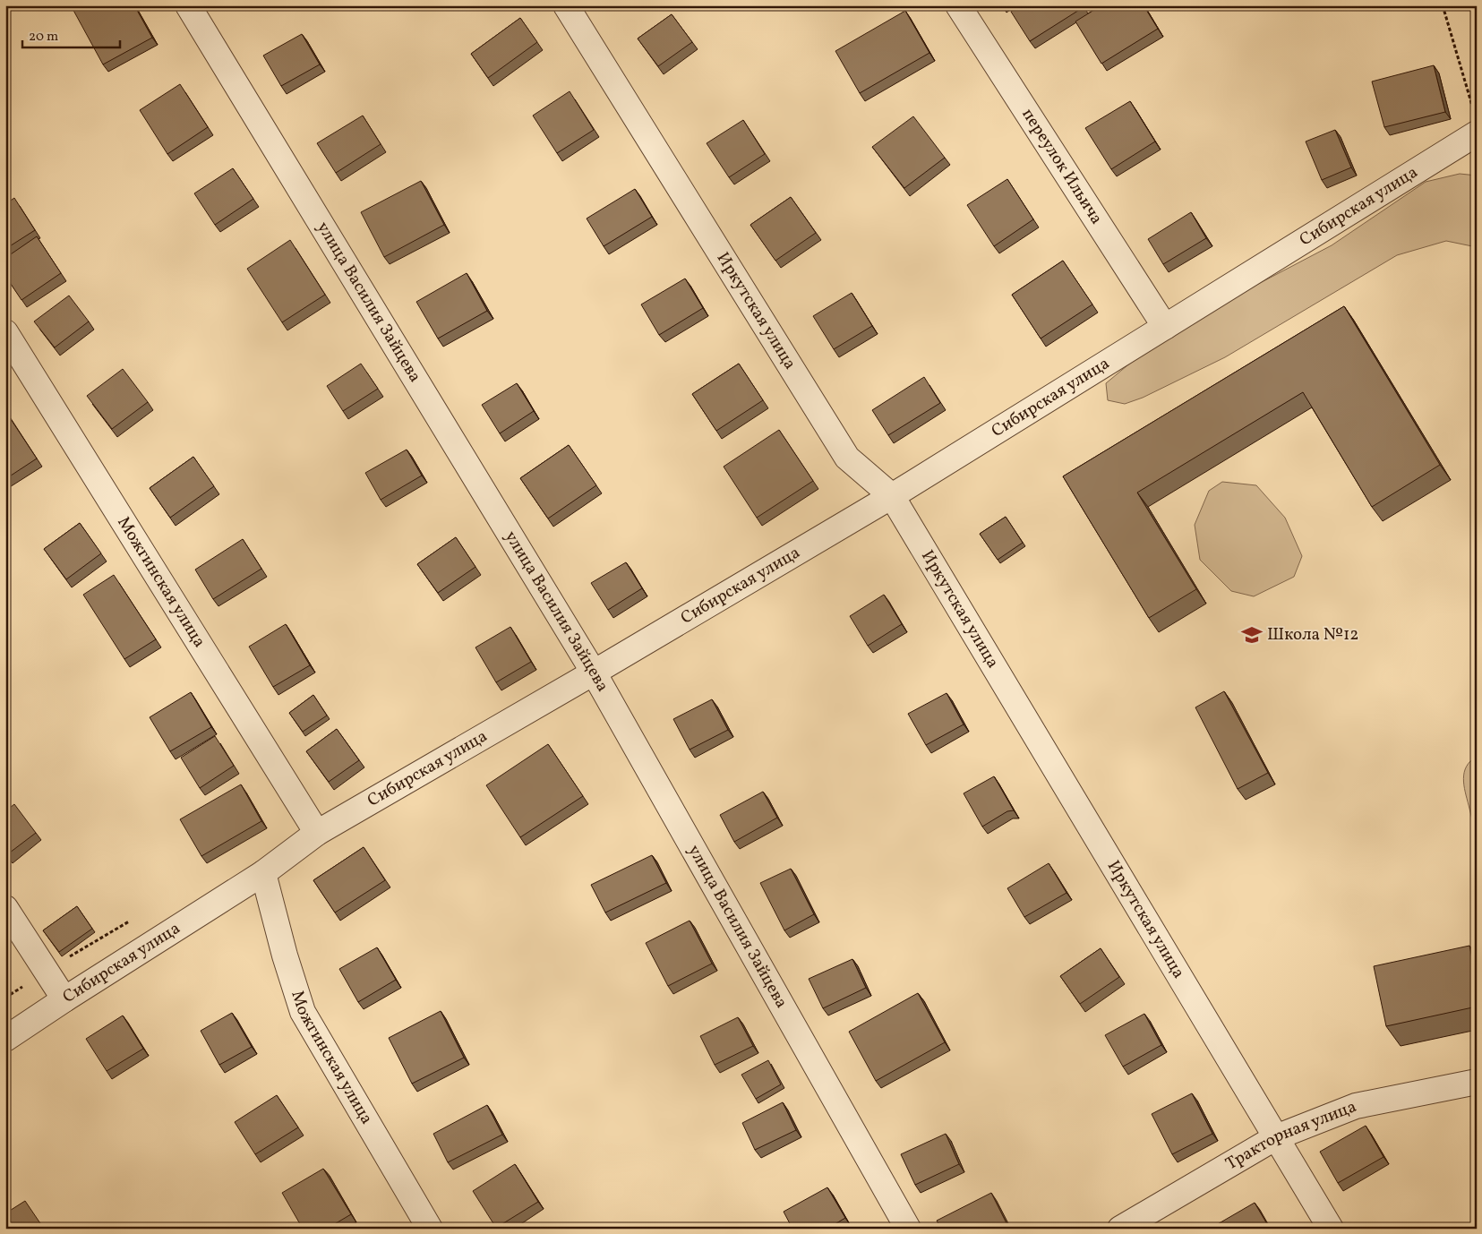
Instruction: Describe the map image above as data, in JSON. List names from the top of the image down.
{
  "streets": {
    "street": [
      "переулок Ильича",
      "Сибирская улица",
      "улица Василия Зайцева",
      "Иркутская улица",
      "Можгинская улица",
      "Тракторная улица"
    ]
  },
  "crossings": [
    ["переулок Ильича", "Сибирская улица"],
    ["Сибирская улица", "улица Василия Зайцева"],
    ["Сибирская улица", "Иркутская улица"],
    ["Сибирская улица", "Можгинская улица"],
    ["Иркутская улица", "Тракторная улица"]
  ],
  "places": {
    "school or university": ["Школа №12"]
  },
  "scale_bar": "20 m"
}
